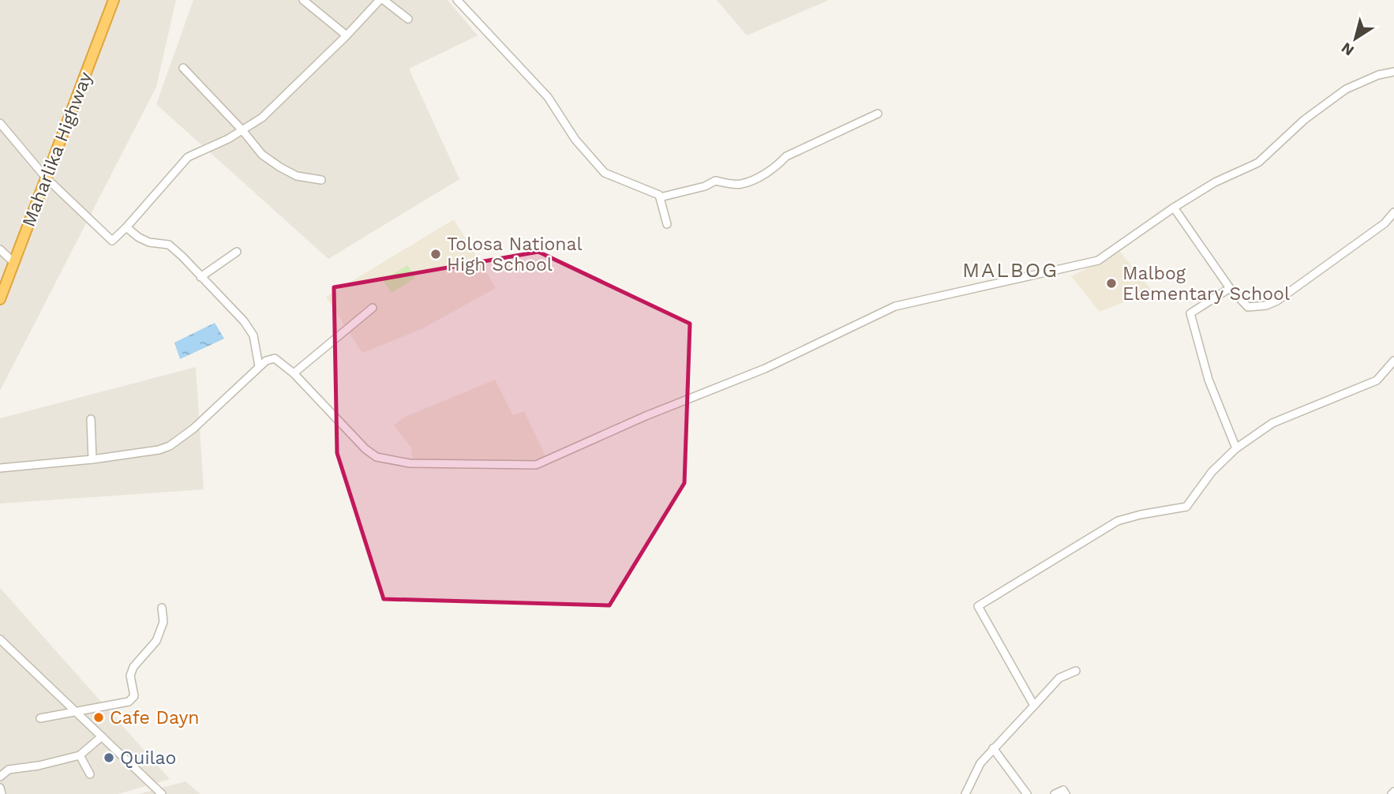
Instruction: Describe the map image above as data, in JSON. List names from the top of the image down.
{
  "streets": {
    "highway": ["Maharlika Highway"]
  },
  "districts": ["MALBOG"],
  "places": [
    "Tolosa National High School",
    "Malbog Elementary School",
    "Cafe Dayn",
    "Quilao"
  ],
  "north": "bottom left"
}
